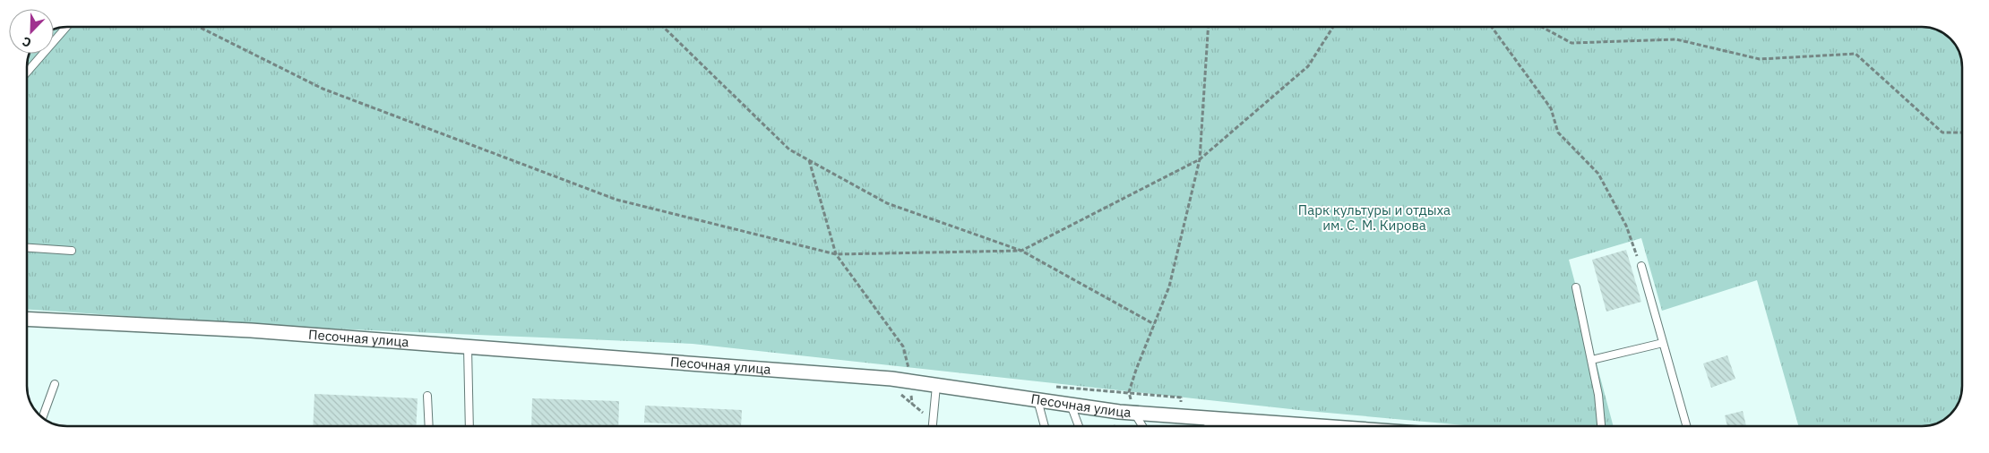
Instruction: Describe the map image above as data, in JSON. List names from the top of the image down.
{
  "streets": {
    "street": ["Песочная улица"]
  },
  "parks": ["Парк культуры и отдыха им. С. М. Кирова"],
  "north": "bottom left"
}
